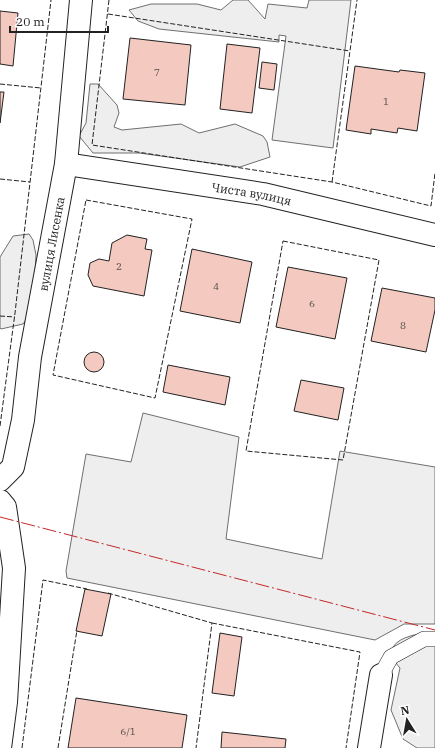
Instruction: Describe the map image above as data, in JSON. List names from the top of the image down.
{
  "streets": {
    "street": ["Чиста вулиця", "вулиця Лисенка"]
  },
  "crossings": [
    ["Чиста вулиця", "вулиця Лисенка"]
  ],
  "house_numbers": [
    "7",
    "1",
    "2",
    "4",
    "6",
    "8",
    "6/1"
  ],
  "scale_bar": "20 m",
  "north": "top"
}
